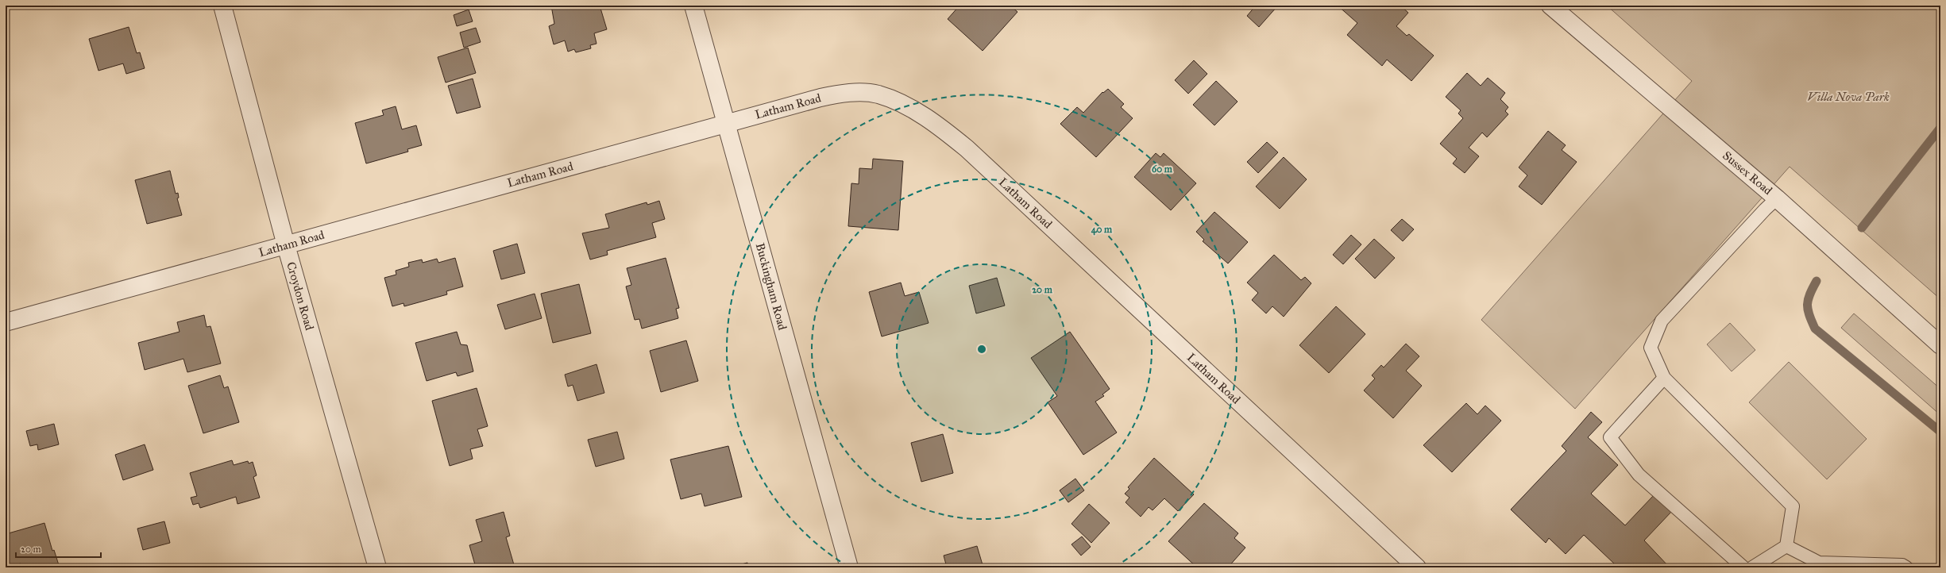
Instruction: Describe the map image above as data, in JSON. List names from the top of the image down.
{
  "streets": {
    "street": [
      "Latham Road",
      "Sussex Road",
      "Buckingham Road",
      "Croydon Road"
    ]
  },
  "crossings": [
    ["Latham Road", "Buckingham Road"],
    ["Latham Road", "Croydon Road"]
  ],
  "parks": ["Villa Nova Park"],
  "scale_bar": "20 m",
  "rings": ["60 m", "40 m", "20 m"]
}
